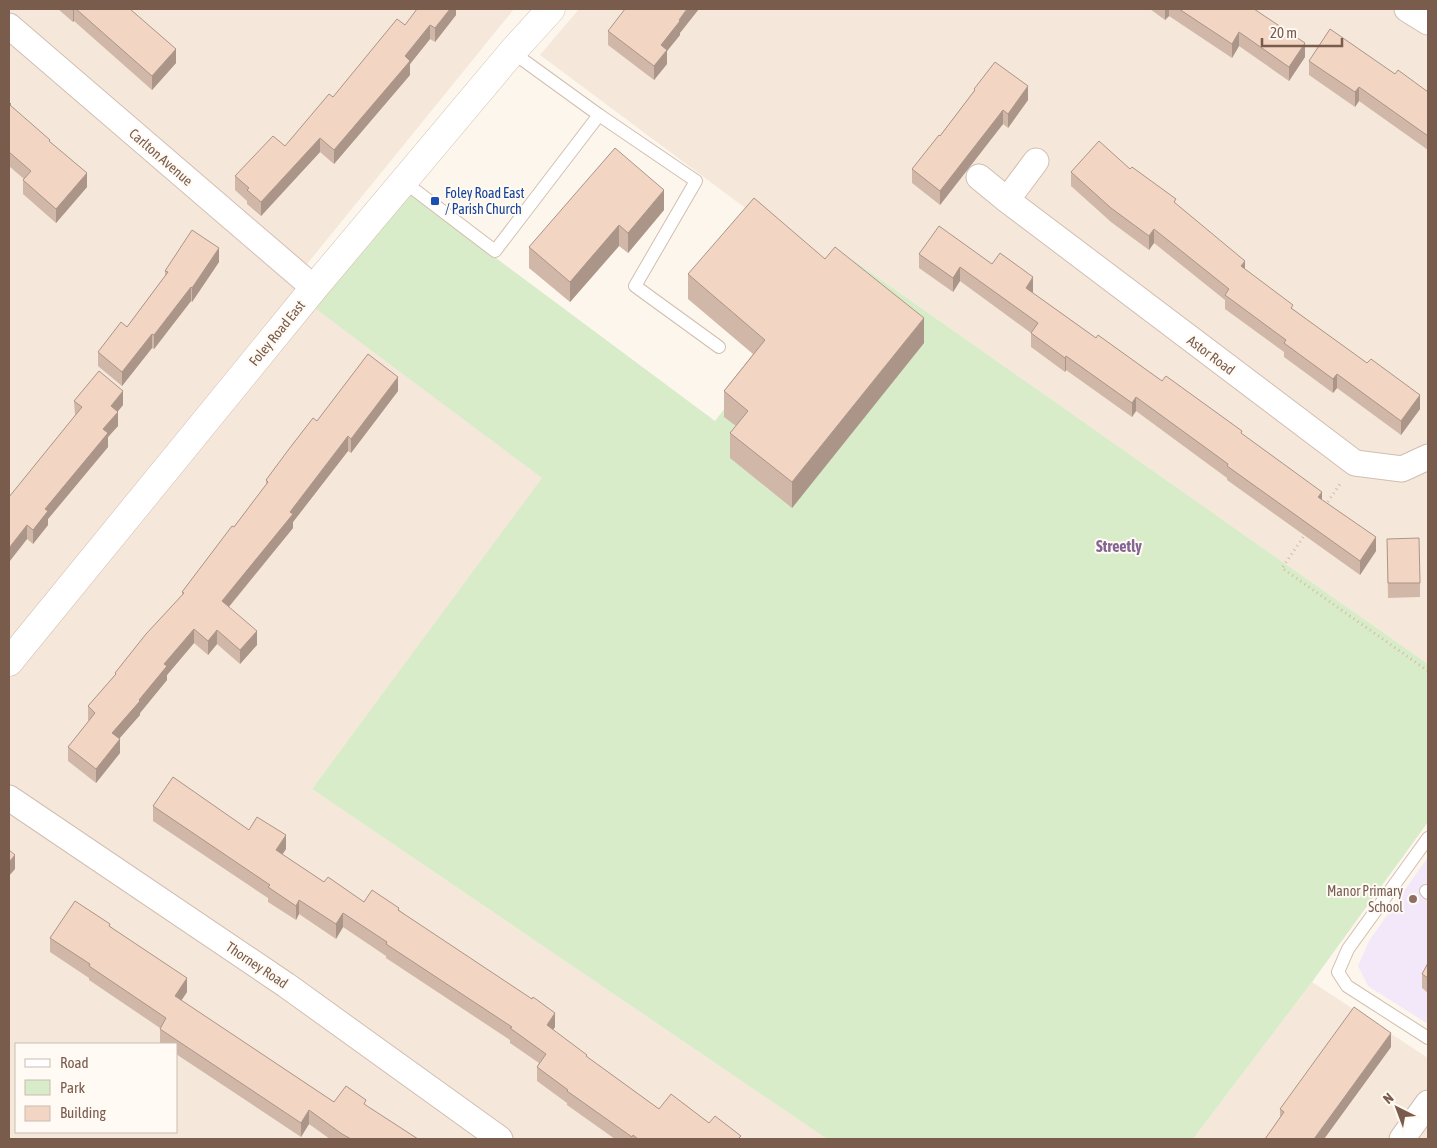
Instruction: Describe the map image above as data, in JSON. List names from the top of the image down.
{
  "streets": {
    "main road": ["Foley Road East"],
    "street": ["Carlton Avenue", "Astor Road", "Thorney Road"]
  },
  "crossings": [
    ["Carlton Avenue", "Foley Road East"]
  ],
  "districts": ["Streetly"],
  "places": {
    "transit": ["Foley Road East / Parish Church"],
    "other": ["Manor Primary School"]
  },
  "legend": ["Road", "Park", "Building"],
  "scale_bar": "20 m",
  "north": "top left"
}
